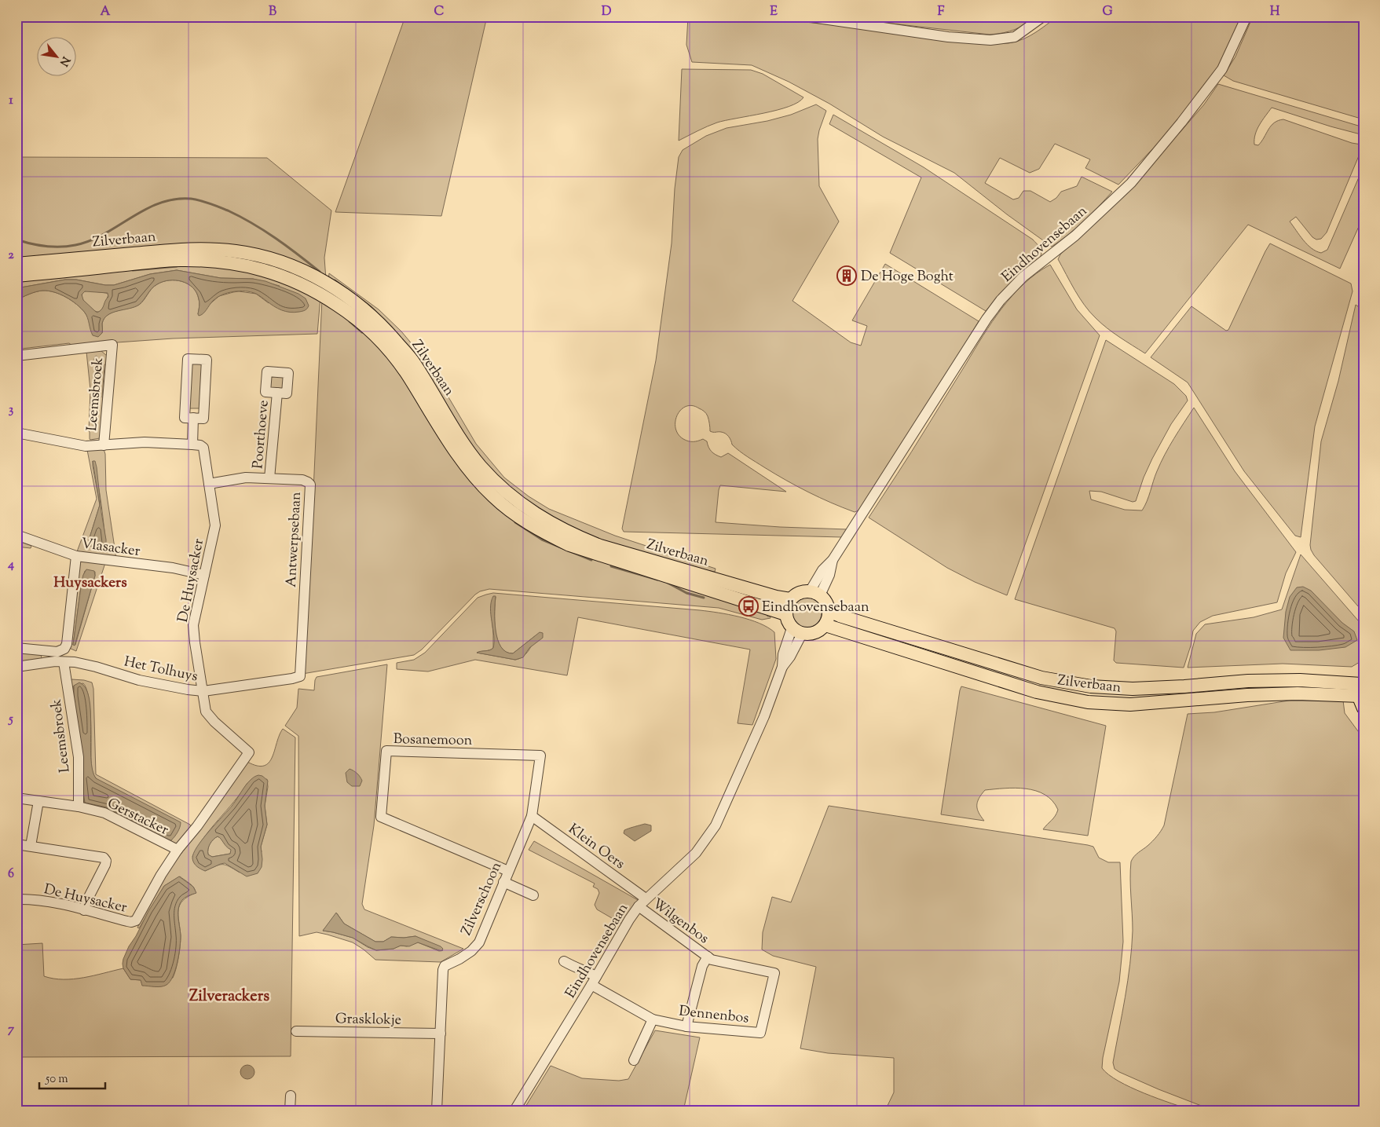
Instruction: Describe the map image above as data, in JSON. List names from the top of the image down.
{
  "streets": {
    "main road": ["Zilverbaan"],
    "street": [
      "Eindhovensebaan",
      "Leemsbroek",
      "Poorthoeve",
      "Antwerpsebaan",
      "Vlasacker",
      "De Huysacker",
      "Het Tolhuys",
      "Bosanemoon",
      "Gerstacker",
      "Klein Oers",
      "Zilverschoon",
      "Wilgenbos",
      "Dennenbos",
      "Grasklokje"
    ]
  },
  "crossings": [
    ["Zilverbaan", "Eindhovensebaan"],
    ["Eindhovensebaan", "Klein Oers"],
    ["Eindhovensebaan", "Wilgenbos"],
    ["Eindhovensebaan", "Dennenbos"],
    ["Leemsbroek", "Het Tolhuys"],
    ["Leemsbroek", "Gerstacker"],
    ["Poorthoeve", "Antwerpsebaan"],
    ["Antwerpsebaan", "De Huysacker"],
    ["Antwerpsebaan", "Het Tolhuys"],
    ["Vlasacker", "De Huysacker"],
    ["De Huysacker", "Het Tolhuys"],
    ["De Huysacker", "Gerstacker"],
    ["Bosanemoon", "Zilverschoon"],
    ["Klein Oers", "Zilverschoon"],
    ["Zilverschoon", "Grasklokje"],
    ["Wilgenbos", "Dennenbos"]
  ],
  "districts": ["Huysackers", "Zilverackers"],
  "places": {
    "building": ["De Hoge Boght"],
    "bus stop": ["Eindhovensebaan"]
  },
  "scale_bar": "50 m",
  "north": "bottom right",
  "grid": {
    "columns": [
      "A",
      "B",
      "C",
      "D",
      "E",
      "F",
      "G",
      "H"
    ],
    "rows": [
      "1",
      "2",
      "3",
      "4",
      "5",
      "6",
      "7"
    ]
  }
}
